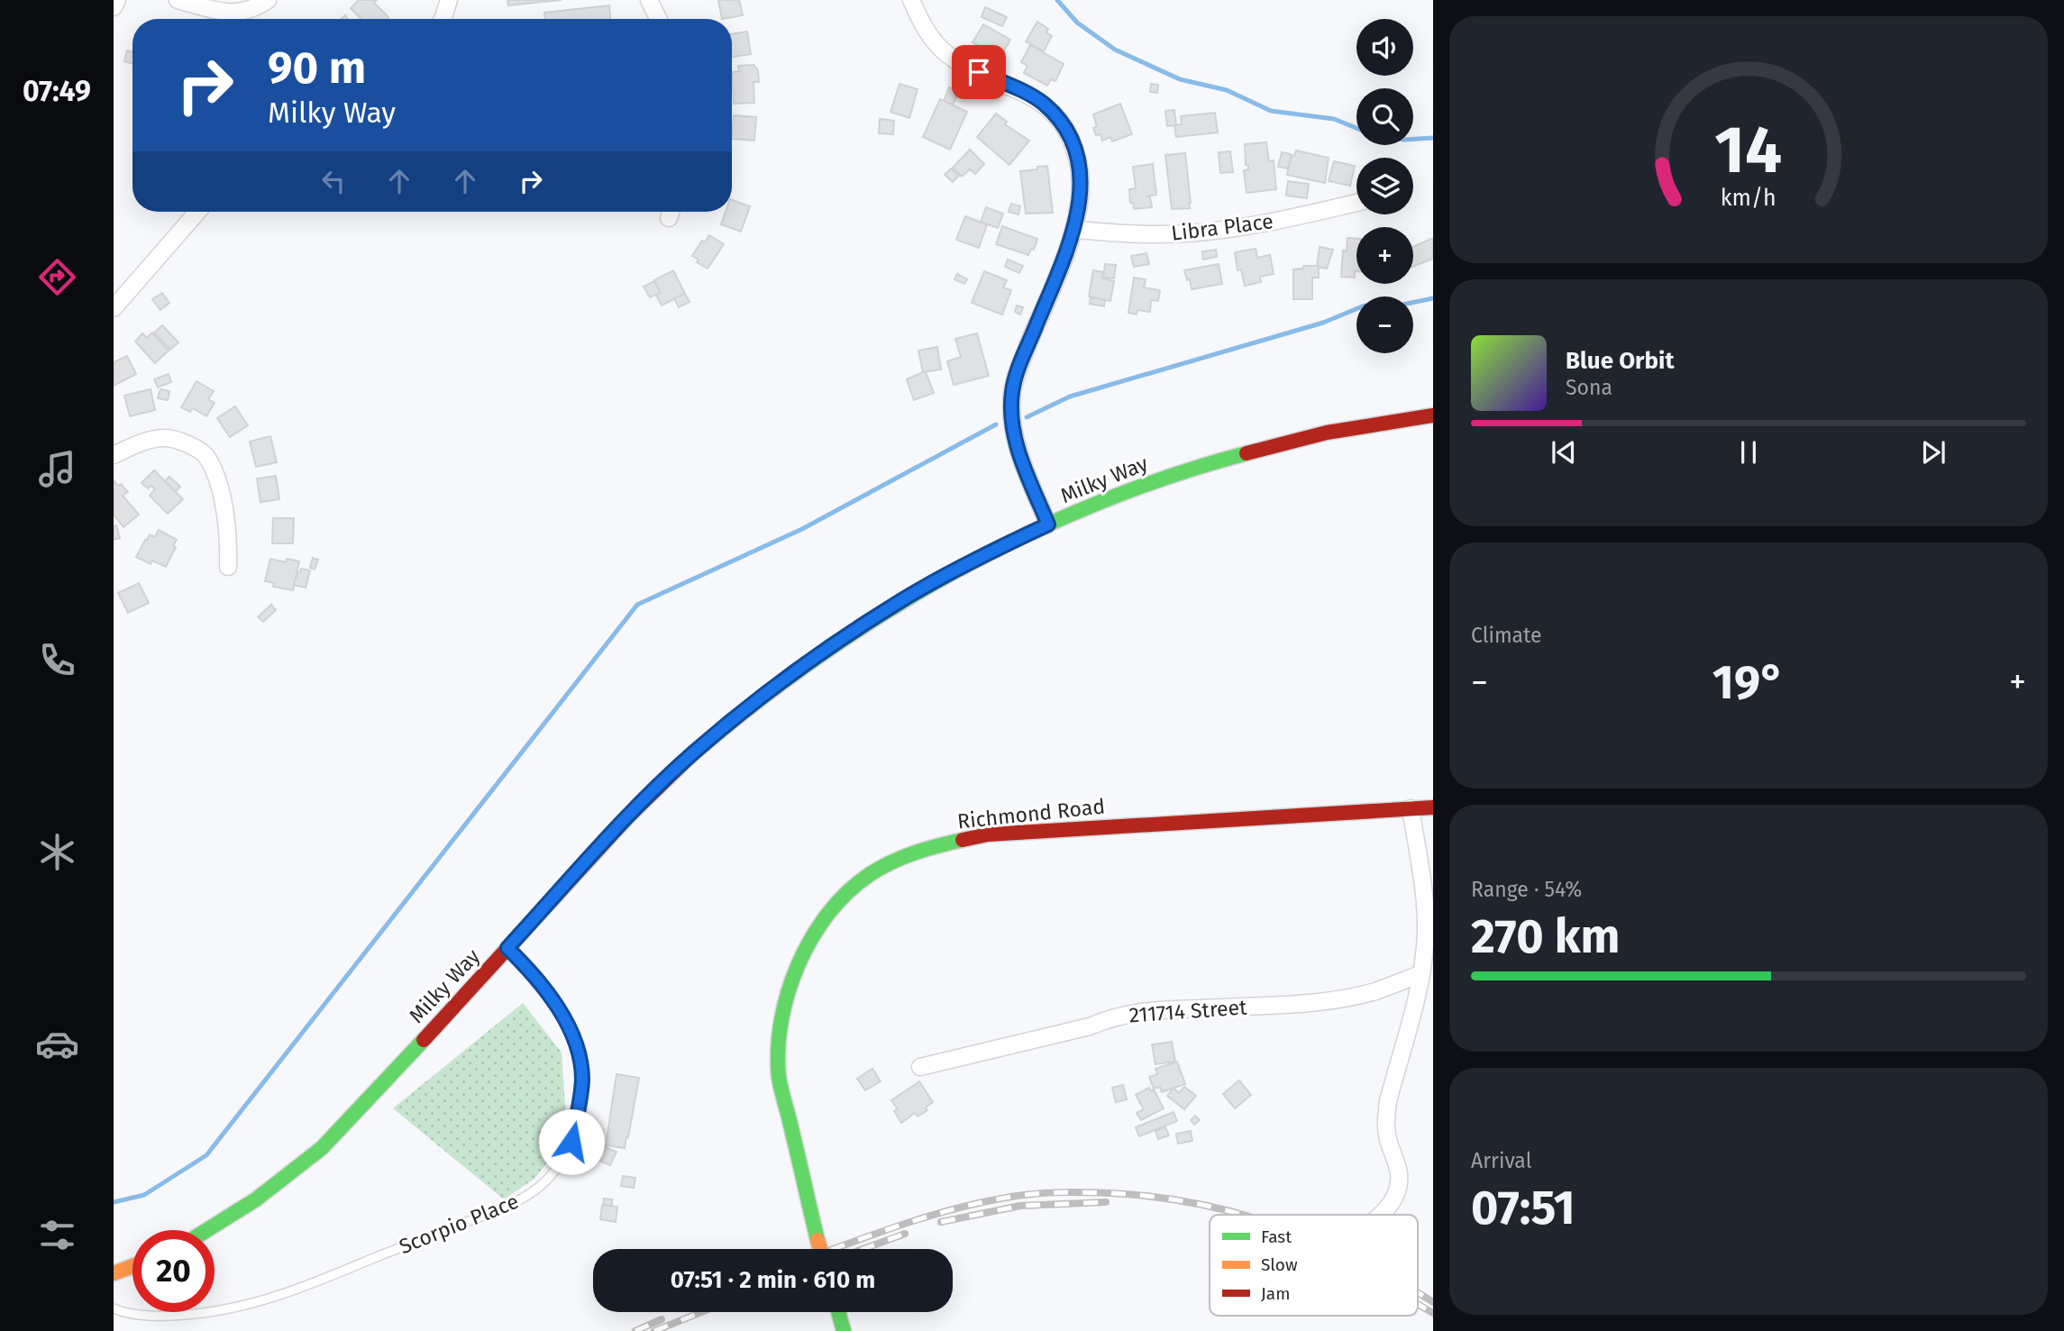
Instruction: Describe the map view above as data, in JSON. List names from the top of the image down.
{
  "streets": {
    "main road": ["Milky Way", "Richmond Road"],
    "street": ["Libra Place", "211714 Street"],
    "lane": ["Scorpio Place"]
  },
  "crossings": [
    ["Milky Way", "Scorpio Place"]
  ],
  "legend": ["Fast", "Slow", "Jam"],
  "page": {
    "tabs": "07:49",
    "map_buttons": ["+", "−"],
    "turn": ["90 m", "Milky Way"],
    "song": ["Blue Orbit", "Sona"],
    "tile": [
      "Climate",
      ["Range · 54%", "270 km"],
      ["Arrival", "07:51"]
    ],
    "heat": ["−", "19°", "+"],
    "limit": "20",
    "trip": "07:51 · 2 min · 610 m",
    "gauge": ["14", "km/h"]
  }
}
